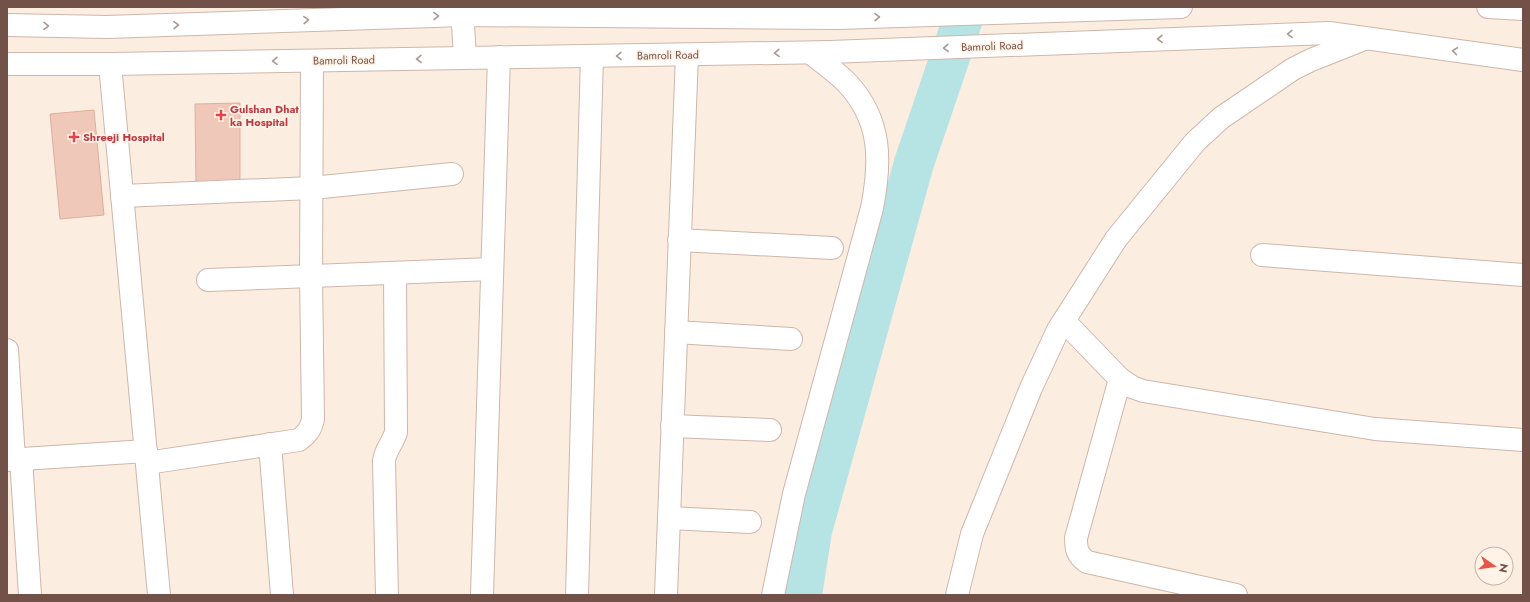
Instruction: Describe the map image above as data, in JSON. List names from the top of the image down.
{
  "streets": {
    "street": ["Bamroli Road"]
  },
  "places": {
    "health": ["Gulshan Dhat ka Hospital", "Shreeji Hospital"]
  },
  "north": "right"
}
